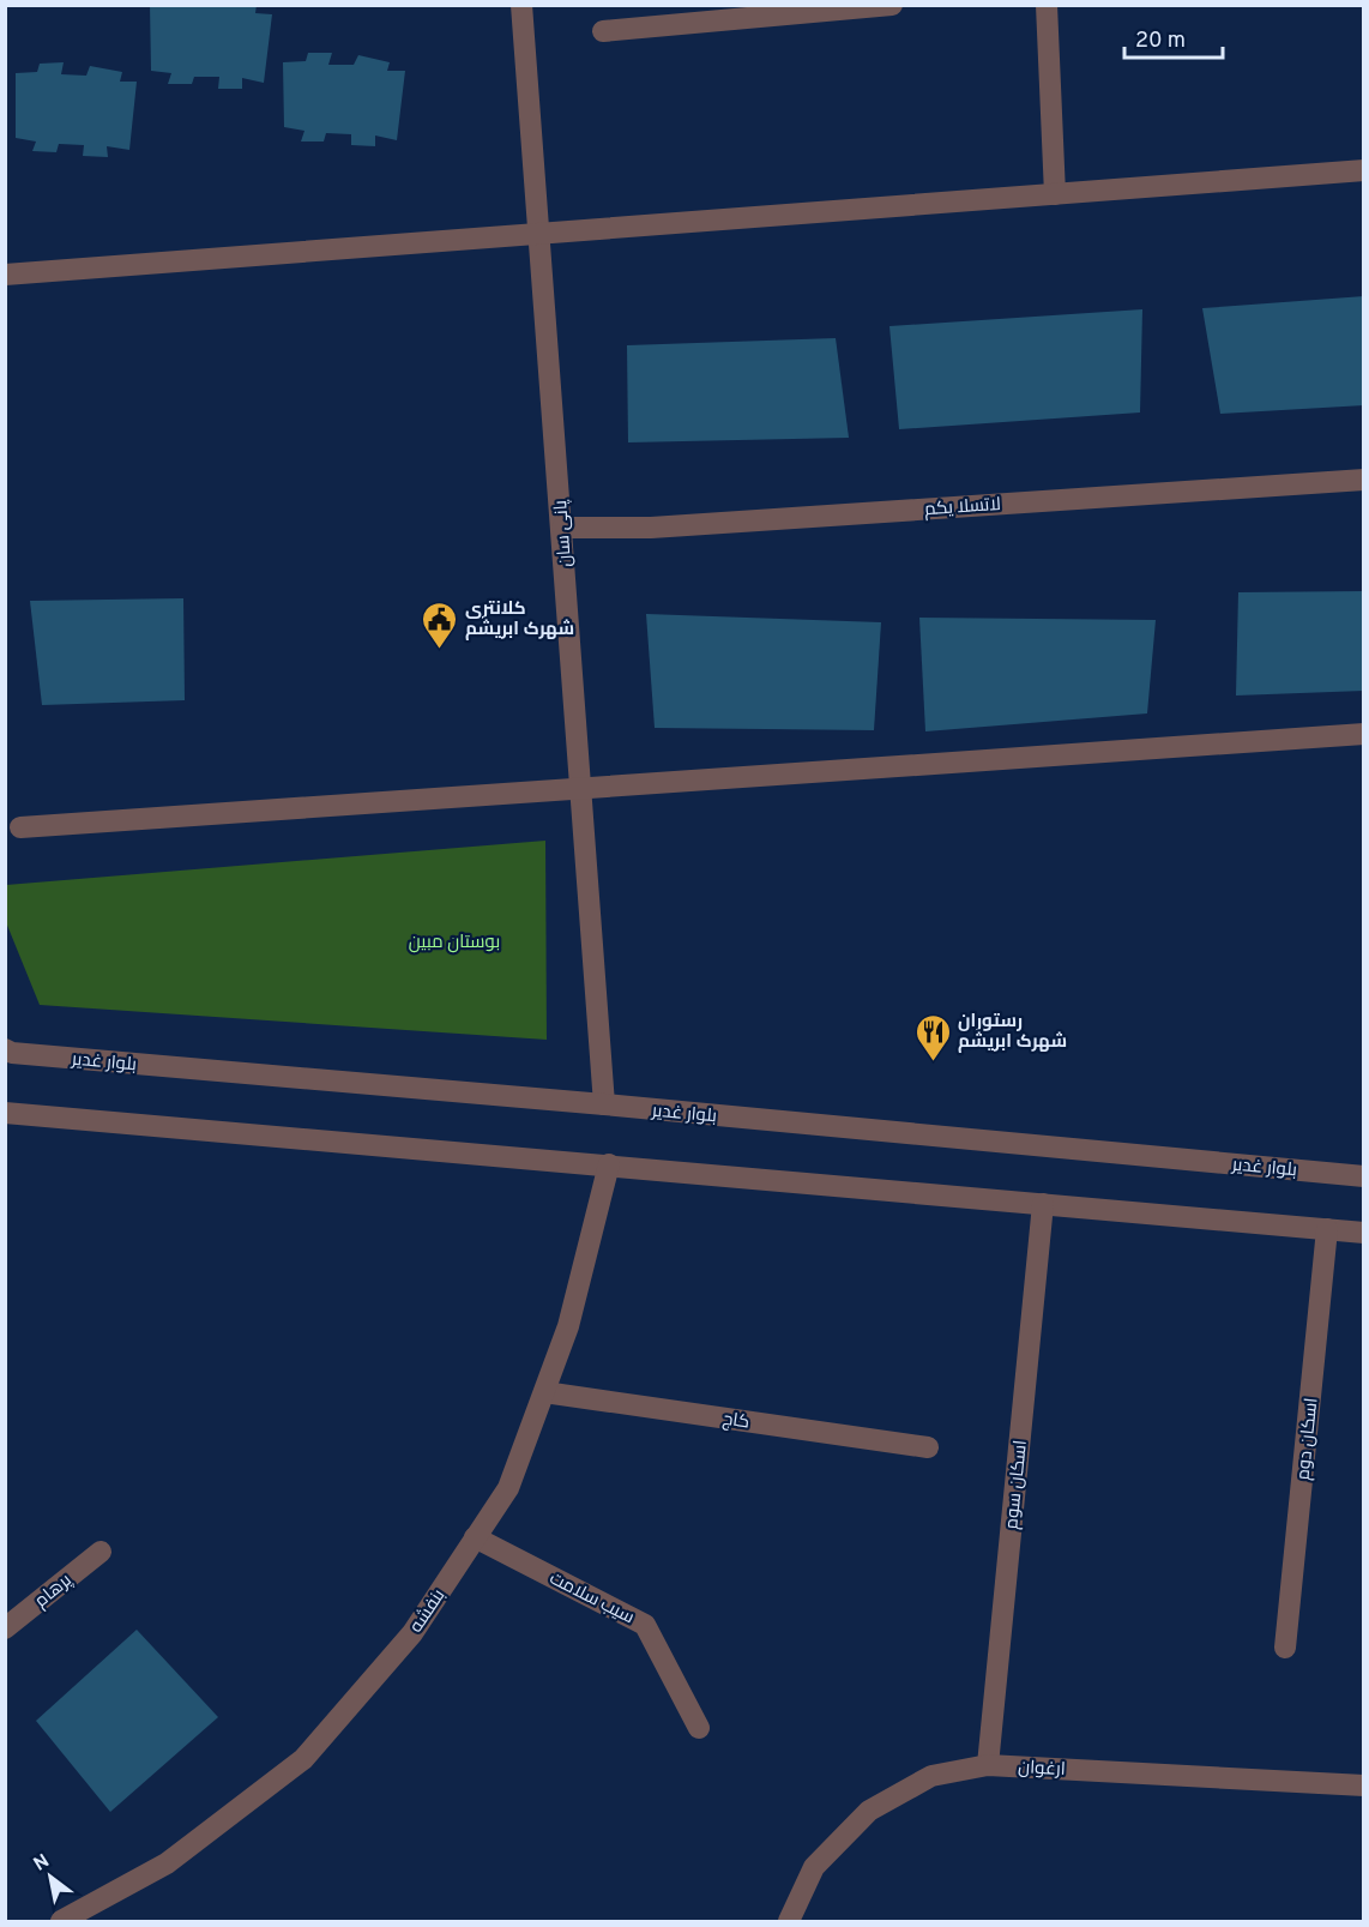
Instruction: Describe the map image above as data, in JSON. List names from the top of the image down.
{
  "streets": {
    "street": [
      "لاتسلا یکم",
      "پانی سان",
      "بلوار غدیر",
      "کاج",
      "اسکان دوم",
      "اسکان سوم",
      "پرهام",
      "سیب سلامت",
      "بنفشه",
      "ارغوان"
    ]
  },
  "crossings": [
    ["لاتسلا یکم", "پانی سان"],
    ["پانی سان", "بلوار غدیر"],
    ["کاج", "بنفشه"],
    ["اسکان سوم", "ارغوان"],
    ["سیب سلامت", "بنفشه"]
  ],
  "parks": ["بوستان مبین"],
  "places": {
    "public building": ["کلانتری شهرک ابریشم"],
    "restaurant": ["رستوران شهرک ابریشم"]
  },
  "scale_bar": "20 m",
  "north": "top left"
}
